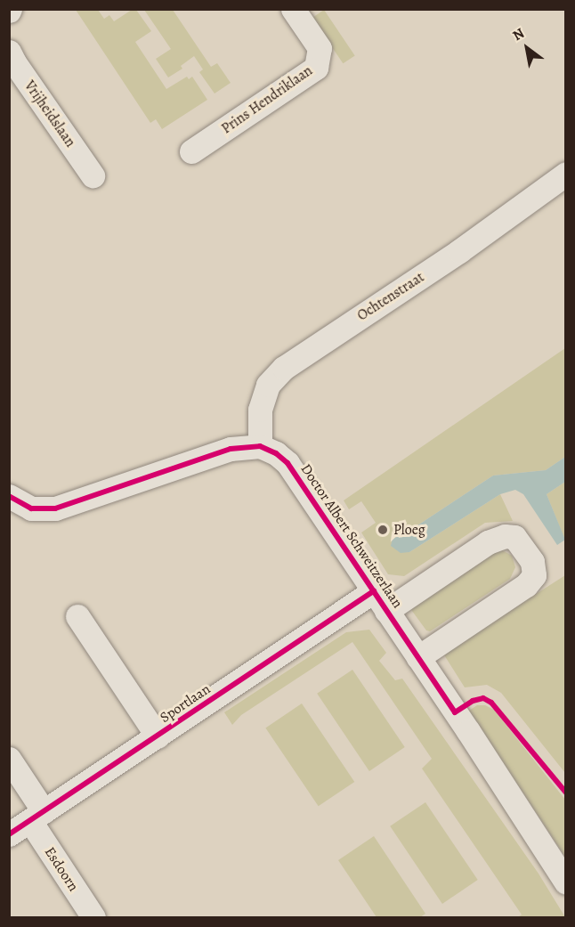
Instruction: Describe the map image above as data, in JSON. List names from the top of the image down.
{
  "streets": {
    "street": [
      "Prins Hendriklaan",
      "Vrijheidslaan",
      "Ochtenstraat",
      "Doctor Albert Schweitzerlaan",
      "Sportlaan",
      "Esdoorn"
    ]
  },
  "crossings": [
    ["Ochtenstraat", "Doctor Albert Schweitzerlaan"],
    ["Doctor Albert Schweitzerlaan", "Sportlaan"],
    ["Sportlaan", "Esdoorn"]
  ],
  "places": ["Ploeg"],
  "north": "top left"
}
